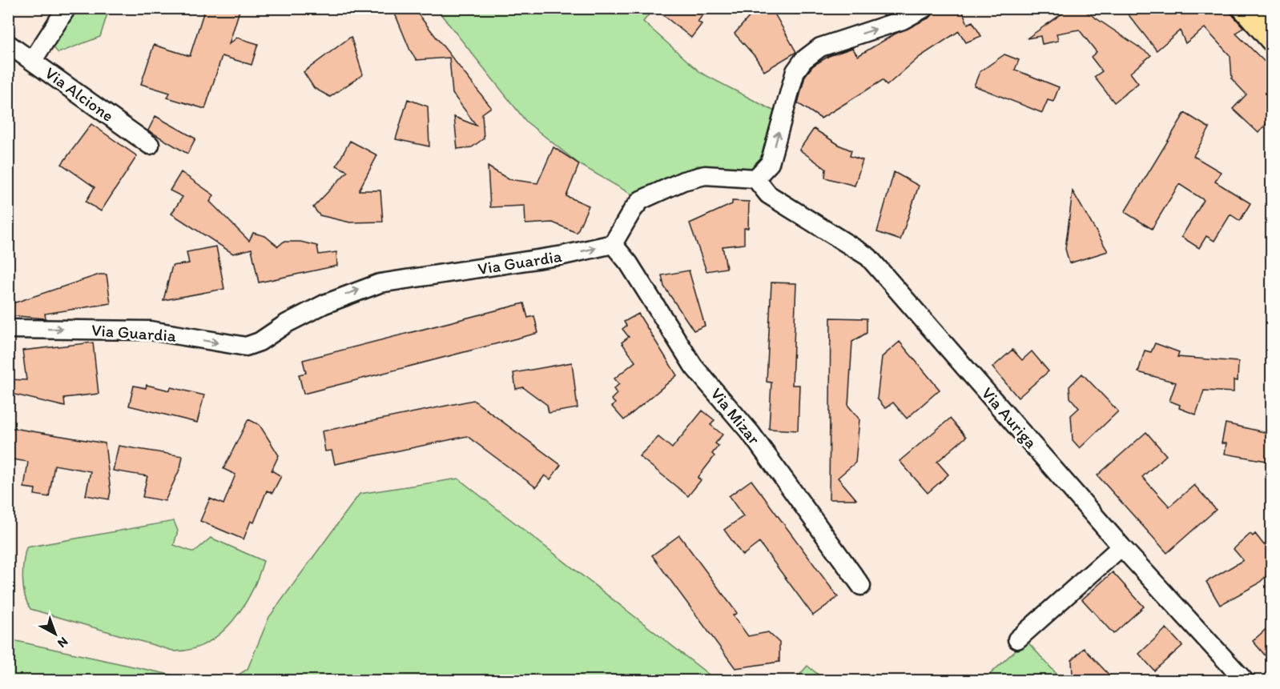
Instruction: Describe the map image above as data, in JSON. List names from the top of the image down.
{
  "streets": {
    "street": [
      "Via Alcione",
      "Via Guardia",
      "Via Mizar",
      "Via Auriga"
    ]
  },
  "crossings": [
    ["Via Guardia", "Via Mizar"]
  ],
  "one_way": ["Via Guardia"],
  "north": "bottom right"
}
